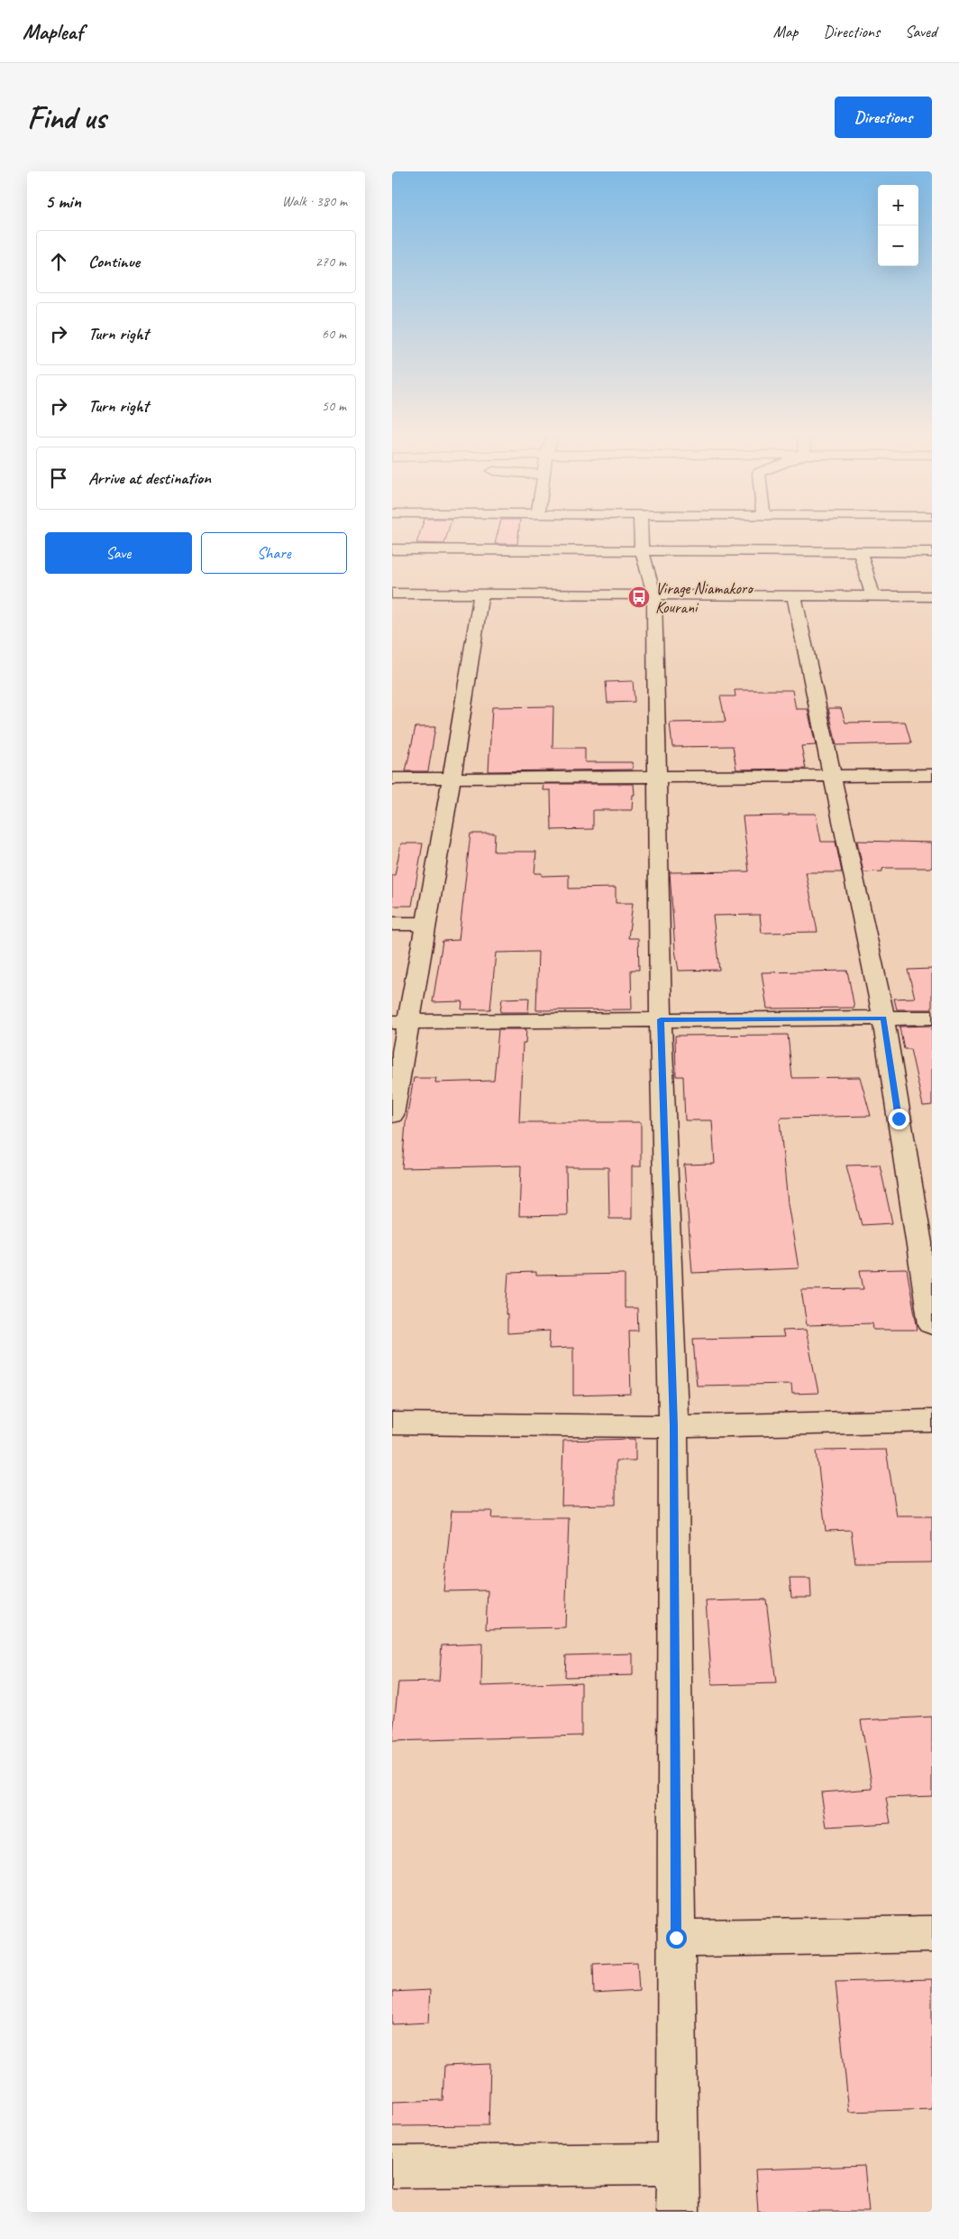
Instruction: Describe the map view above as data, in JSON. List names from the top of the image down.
{
  "places": {
    "bus stop": ["Virage Niamakoro Kourani"]
  },
  "page": {
    "header": "Mapleaf",
    "nav": ["Map", "Directions", "Saved"],
    "buttons": [
      "Directions",
      ["Save", "Share"]
    ],
    "title": "Find us",
    "heading": ["5 min", "Walk · 380 m"],
    "map_buttons": ["+", "−"],
    "list": [
      ["Continue", "270 m"],
      ["Turn right", "60 m"],
      ["Turn right", "50 m"],
      "Arrive at destination"
    ]
  }
}
